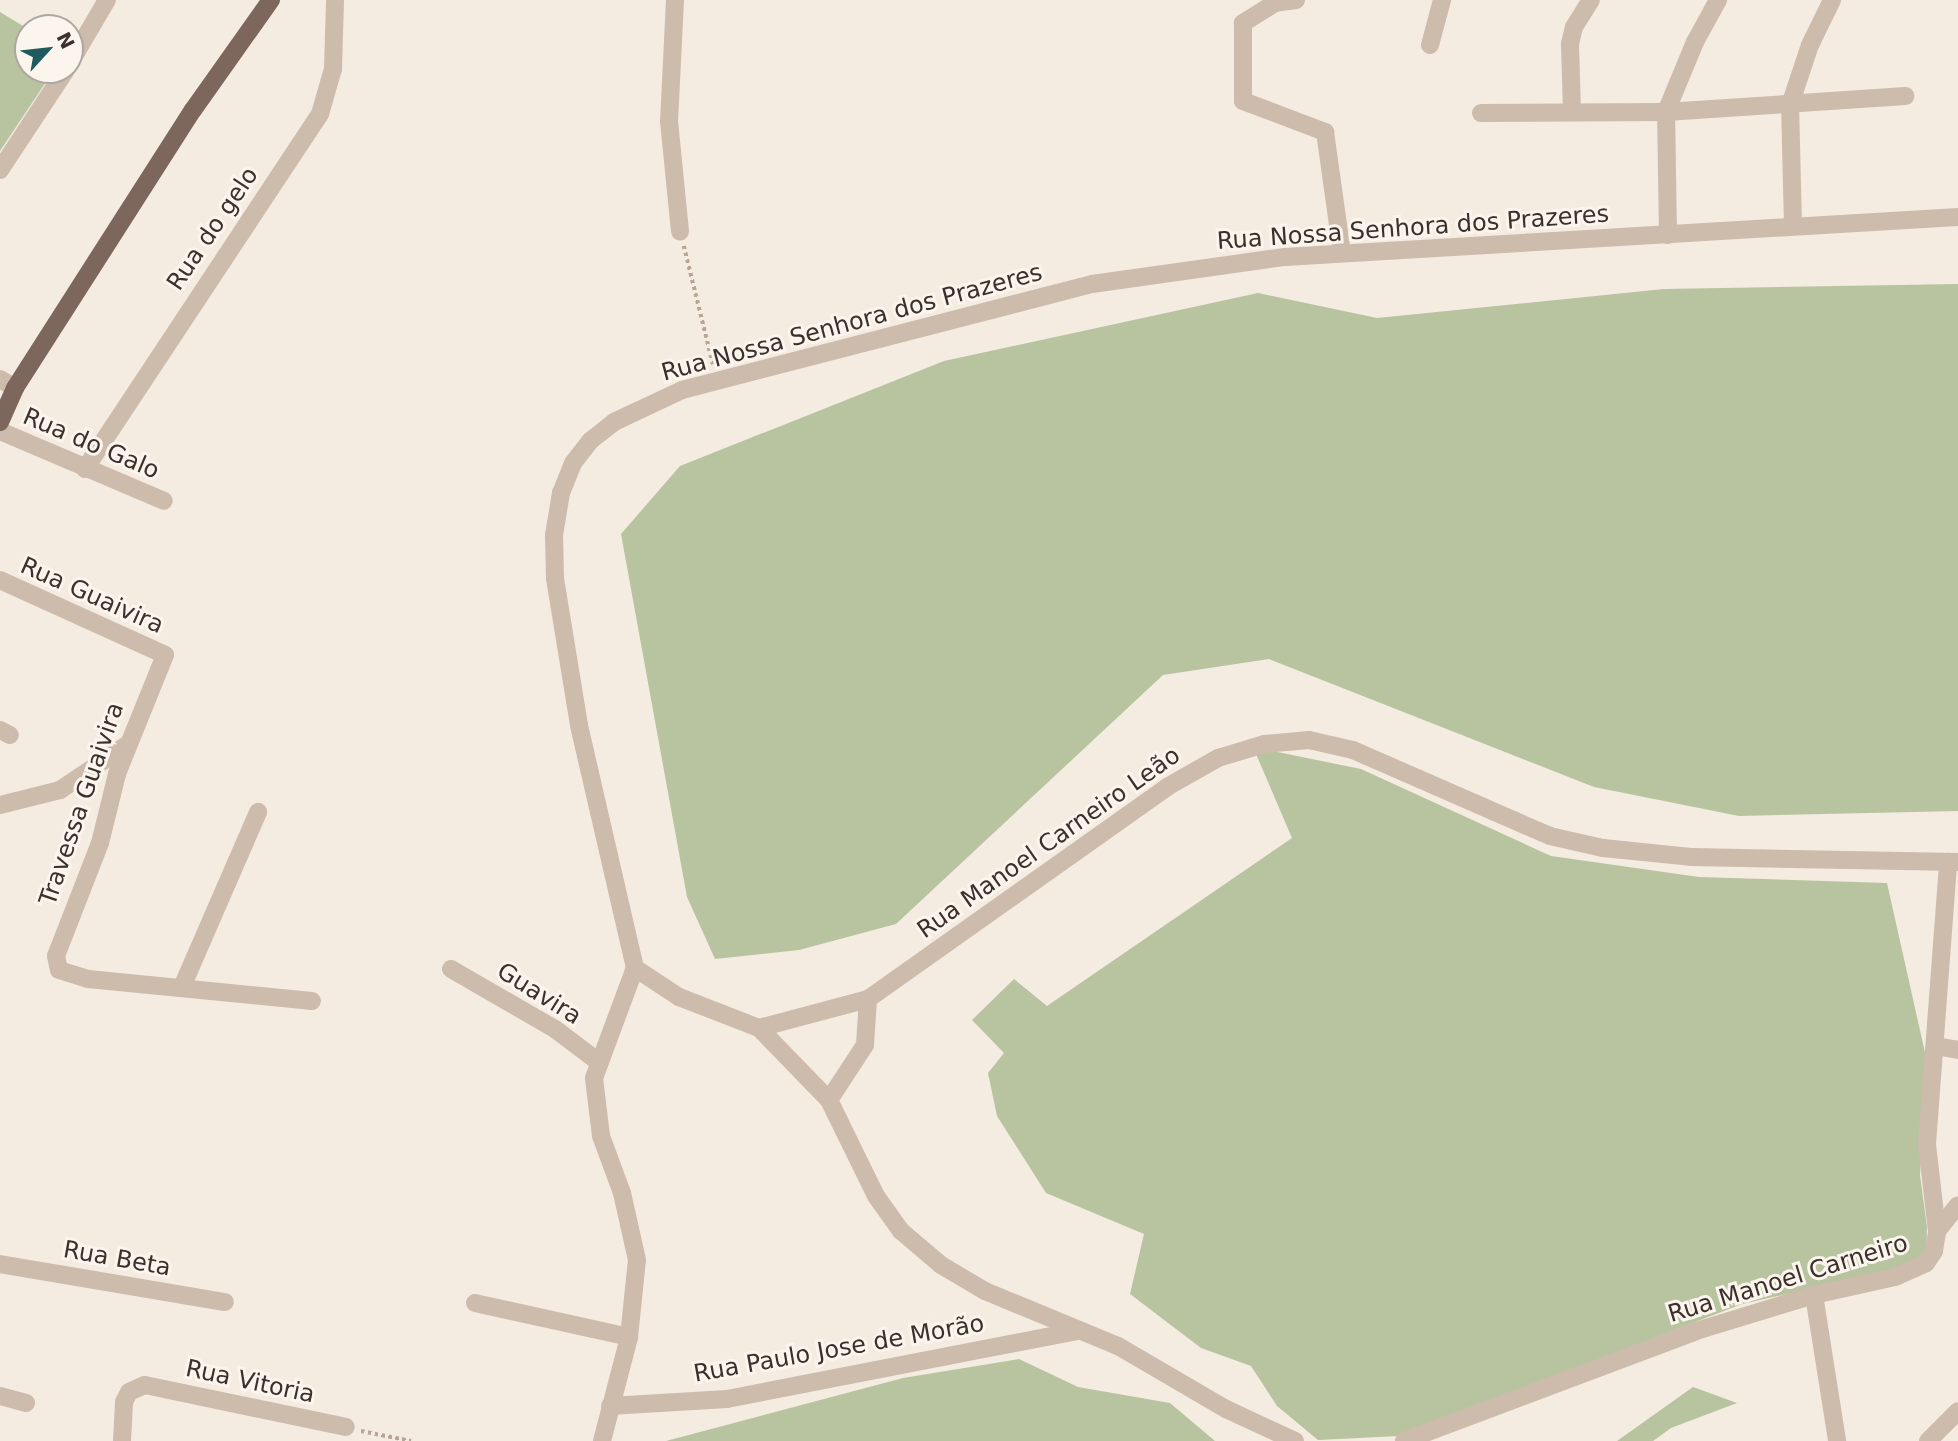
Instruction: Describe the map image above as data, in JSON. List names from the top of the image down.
{
  "streets": {
    "street": [
      "Rua Nossa Senhora dos Prazeres",
      "Rua do gelo",
      "Rua do Galo",
      "Rua Guaivira",
      "Travessa Guaivira",
      "Rua Manoel Carneiro Leão",
      "Guavira",
      "Rua Beta",
      "Rua Manoel Carneiro",
      "Rua Paulo Jose de Morão",
      "Rua Vitoria"
    ]
  },
  "crossings": [
    ["Rua do gelo", "Rua do Galo"],
    ["Rua Guaivira", "Travessa Guaivira"],
    ["Rua Manoel Carneiro Leão", "Rua Manoel Carneiro"]
  ],
  "north": "top right"
}
